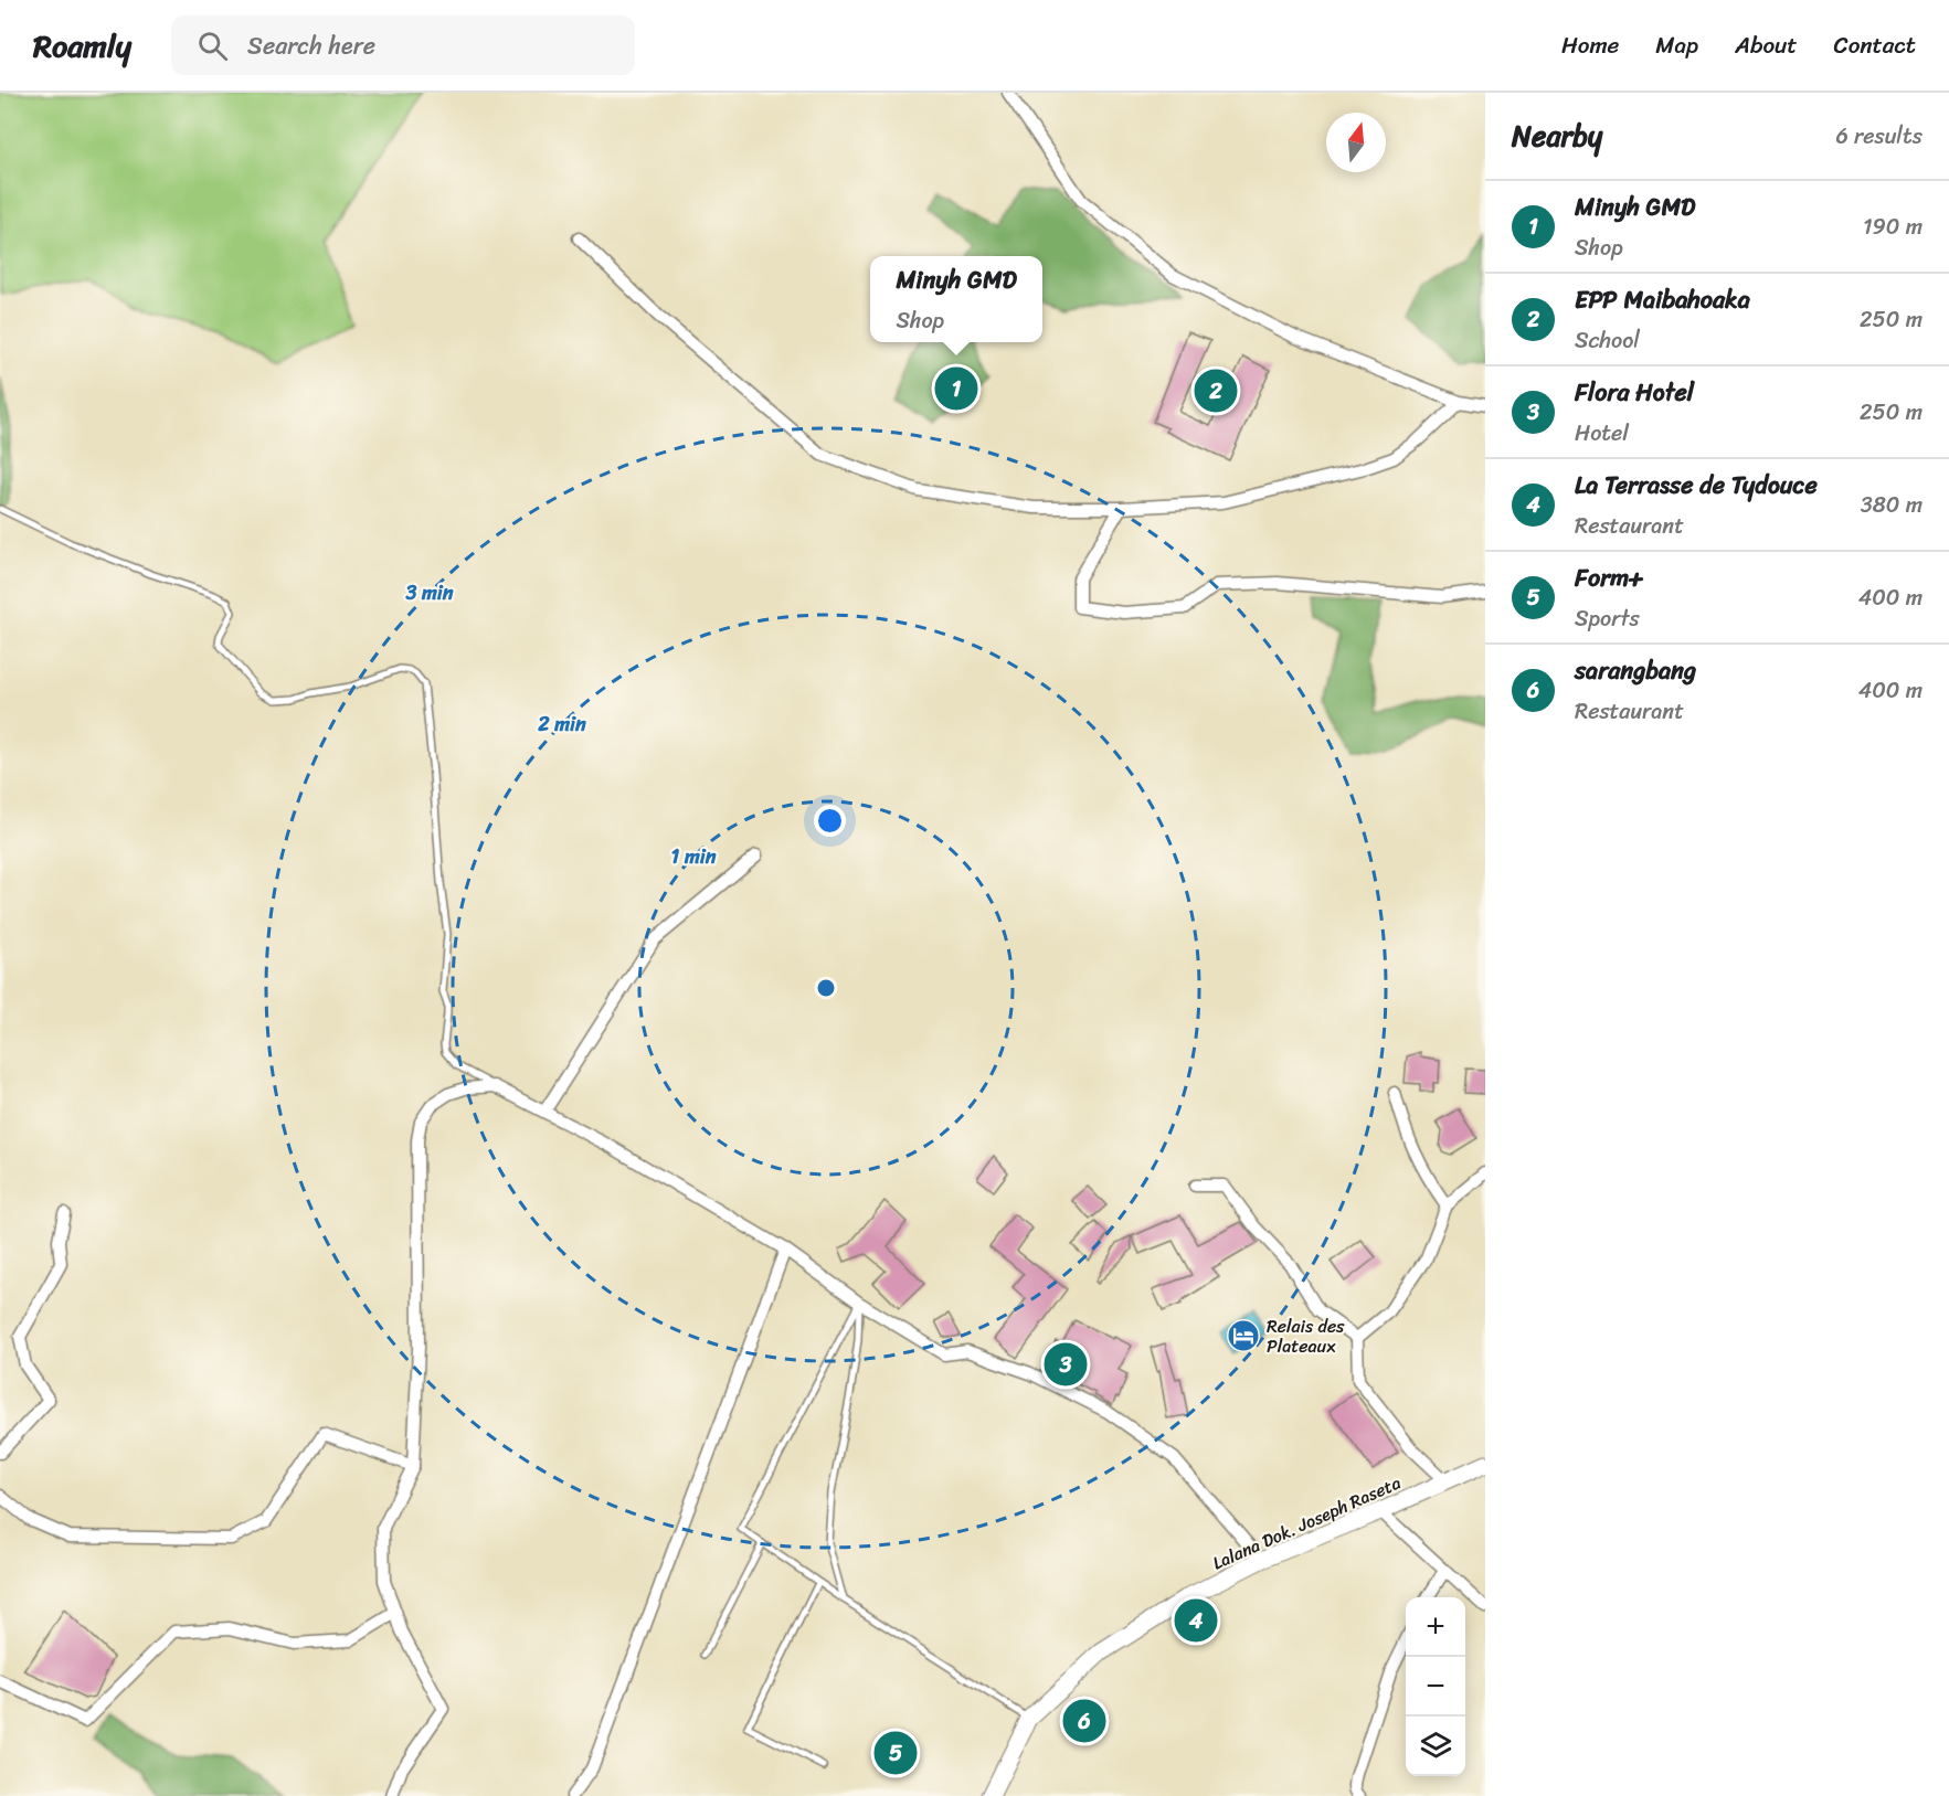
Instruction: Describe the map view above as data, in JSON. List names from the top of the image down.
{
  "streets": {
    "main road": ["Lalana Dok. Joseph Raseta"]
  },
  "places": {
    "hotel": ["Relais des Plateaux"]
  },
  "north": "top",
  "page": {
    "header": "Roamly",
    "search": "Search here",
    "nav": [
      "Home",
      "Map",
      "About",
      "Contact"
    ],
    "heading": ["Nearby", "6 results"],
    "list": [
      {
        "mark": "1",
        "name": "Minyh GMD",
        "note": "Shop",
        "value": "190 m"
      },
      {
        "mark": "2",
        "name": "EPP Maibahoaka",
        "note": "School",
        "value": "250 m"
      },
      {
        "mark": "3",
        "name": "Flora Hotel",
        "note": "Hotel",
        "value": "250 m"
      },
      {
        "mark": "4",
        "name": "La Terrasse de Tydouce",
        "note": "Restaurant",
        "value": "380 m"
      },
      {
        "mark": "5",
        "name": "Form+",
        "note": "Sports",
        "value": "400 m"
      },
      {
        "mark": "6",
        "name": "sarangbang",
        "note": "Restaurant",
        "value": "400 m"
      }
    ],
    "popup": ["Minyh GMD", "Shop"],
    "pins": [
      "1",
      "2",
      "3",
      "4",
      "6",
      "5"
    ],
    "map_buttons": ["+", "−"]
  },
  "rings": ["3 min", "2 min", "1 min"]
}
